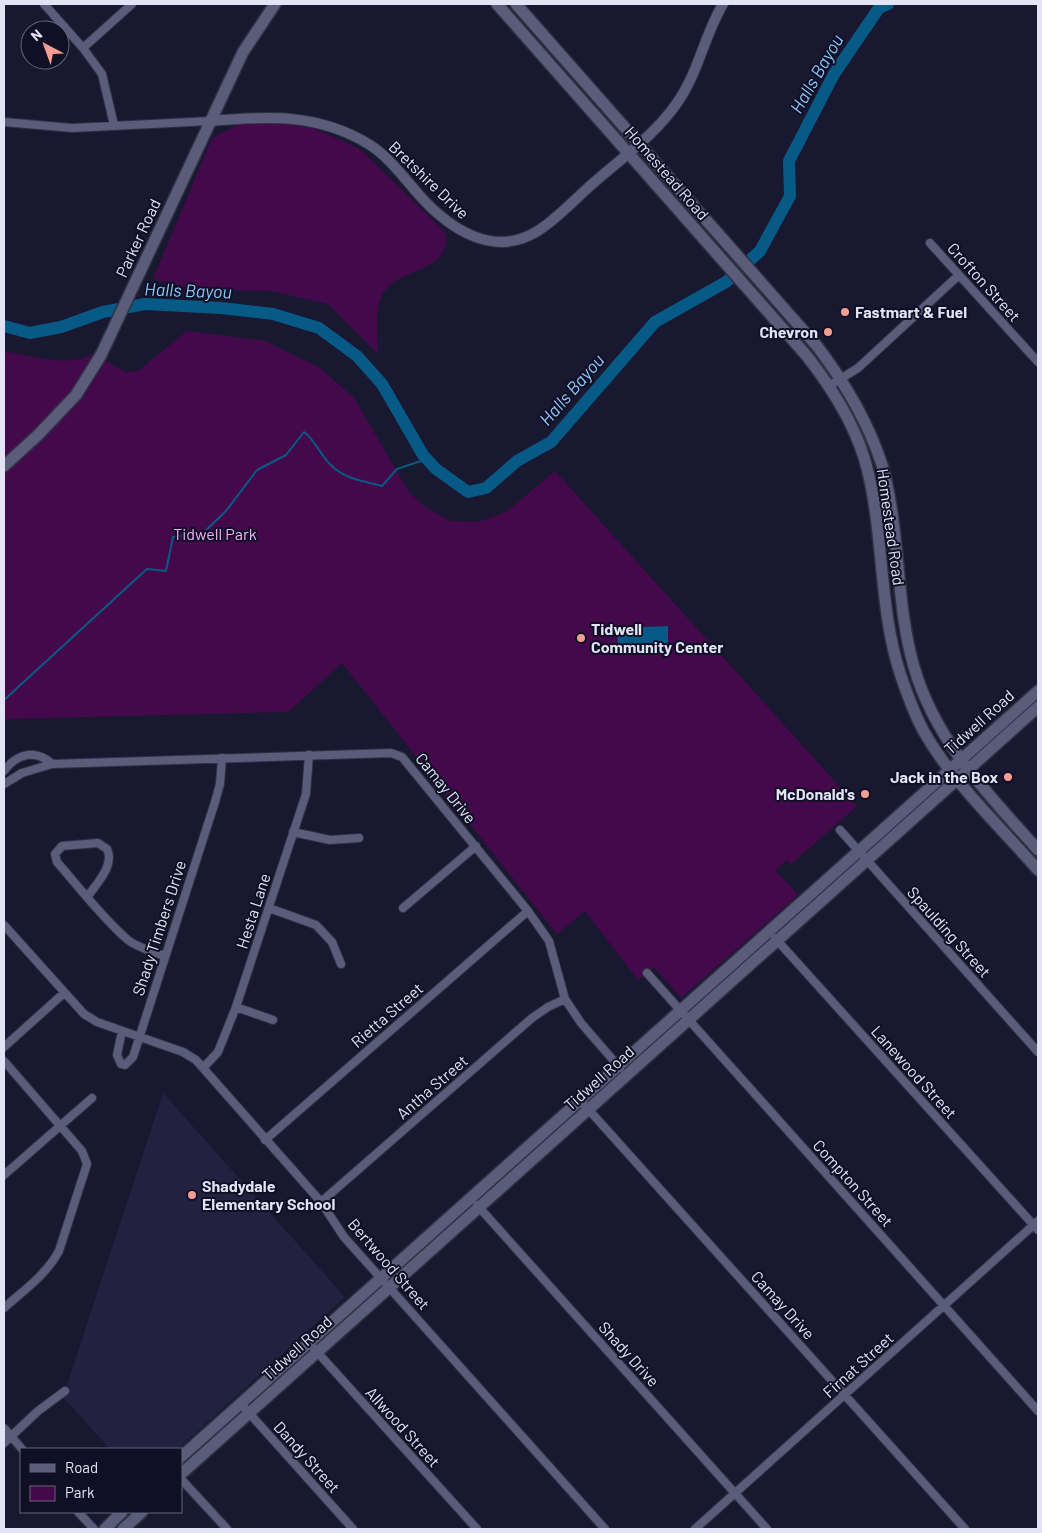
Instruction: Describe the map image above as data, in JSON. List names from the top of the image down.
{
  "streets": {
    "main road": ["Homestead Road", "Parker Road", "Tidwell Road"],
    "street": [
      "Bretshire Drive",
      "Crofton Street",
      "Camay Drive",
      "Hesta Lane",
      "Shady Timbers Drive",
      "Spaulding Street",
      "Rietta Street",
      "Lanewood Street",
      "Antha Street",
      "Compton Street",
      "Bertwood Street",
      "Shady Drive",
      "Firnat Street",
      "Allwood Street",
      "Dandy Street"
    ]
  },
  "crossings": [
    ["Homestead Road", "Bretshire Drive"],
    ["Homestead Road", "Tidwell Road"],
    ["Bretshire Drive", "Parker Road"],
    ["Tidwell Road", "Camay Drive"],
    ["Tidwell Road", "Spaulding Street"],
    ["Tidwell Road", "Lanewood Street"],
    ["Tidwell Road", "Compton Street"],
    ["Tidwell Road", "Bertwood Street"],
    ["Tidwell Road", "Shady Drive"],
    ["Tidwell Road", "Allwood Street"],
    ["Tidwell Road", "Dandy Street"],
    ["Camay Drive", "Hesta Lane"],
    ["Camay Drive", "Shady Timbers Drive"],
    ["Camay Drive", "Rietta Street"],
    ["Camay Drive", "Antha Street"],
    ["Camay Drive", "Firnat Street"],
    ["Hesta Lane", "Bertwood Street"],
    ["Shady Timbers Drive", "Bertwood Street"],
    ["Rietta Street", "Bertwood Street"],
    ["Lanewood Street", "Firnat Street"],
    ["Antha Street", "Bertwood Street"],
    ["Compton Street", "Firnat Street"],
    ["Shady Drive", "Firnat Street"]
  ],
  "water": ["Halls Bayou"],
  "parks": ["Tidwell Park"],
  "places": [
    "Fastmart & Fuel",
    "Chevron",
    "Tidwell Community Center",
    "Jack in the Box",
    "McDonald's",
    "Shadydale Elementary School"
  ],
  "legend": ["Road", "Park"],
  "north": "top left"
}
